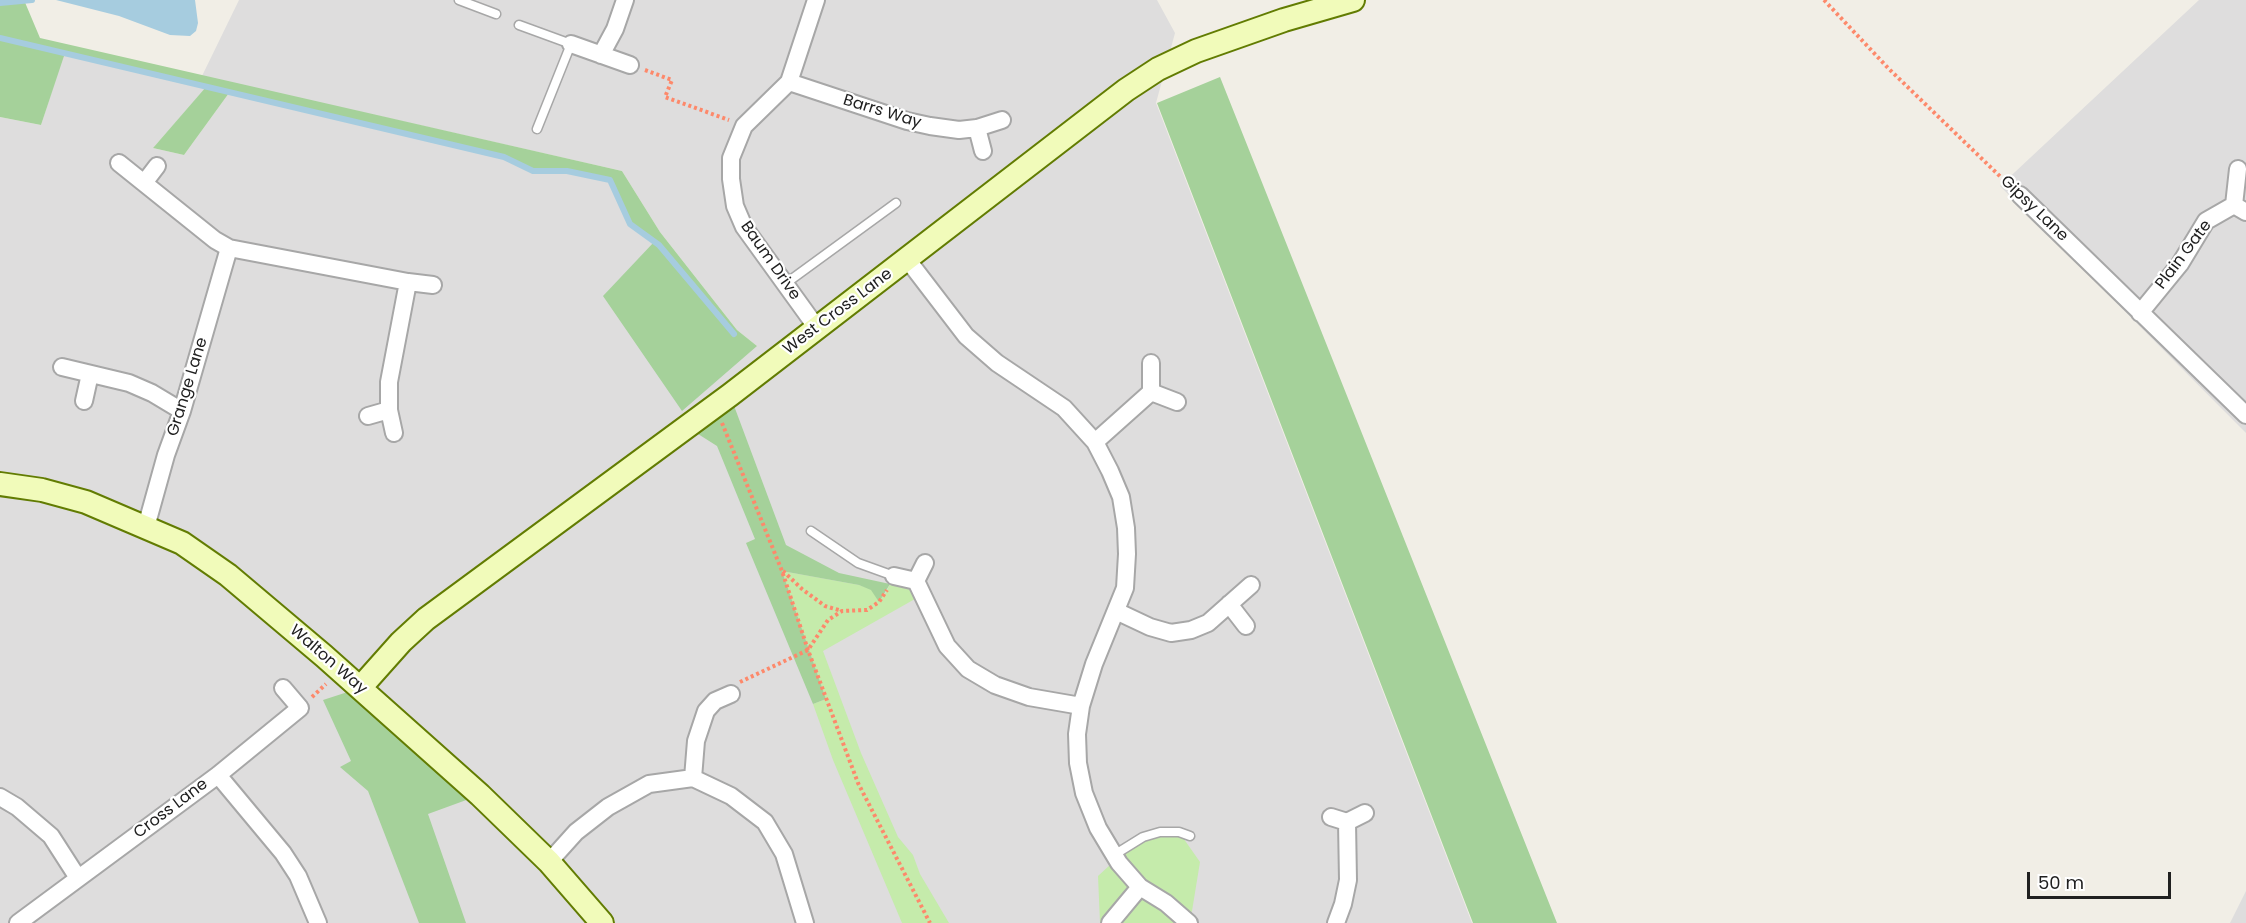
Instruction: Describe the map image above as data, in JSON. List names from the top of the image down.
{
  "streets": {
    "street": [
      "Barrs Way",
      "Gipsy Lane",
      "Plain Gate",
      "Baum Drive",
      "West Cross Lane",
      "Grange Lane",
      "Walton Way",
      "Cross Lane"
    ]
  },
  "crossings": [
    ["Barrs Way", "Baum Drive"],
    ["Gipsy Lane", "Plain Gate"],
    ["Baum Drive", "West Cross Lane"],
    ["West Cross Lane", "Walton Way"],
    ["Grange Lane", "Walton Way"]
  ],
  "scale_bar": "50 m"
}
